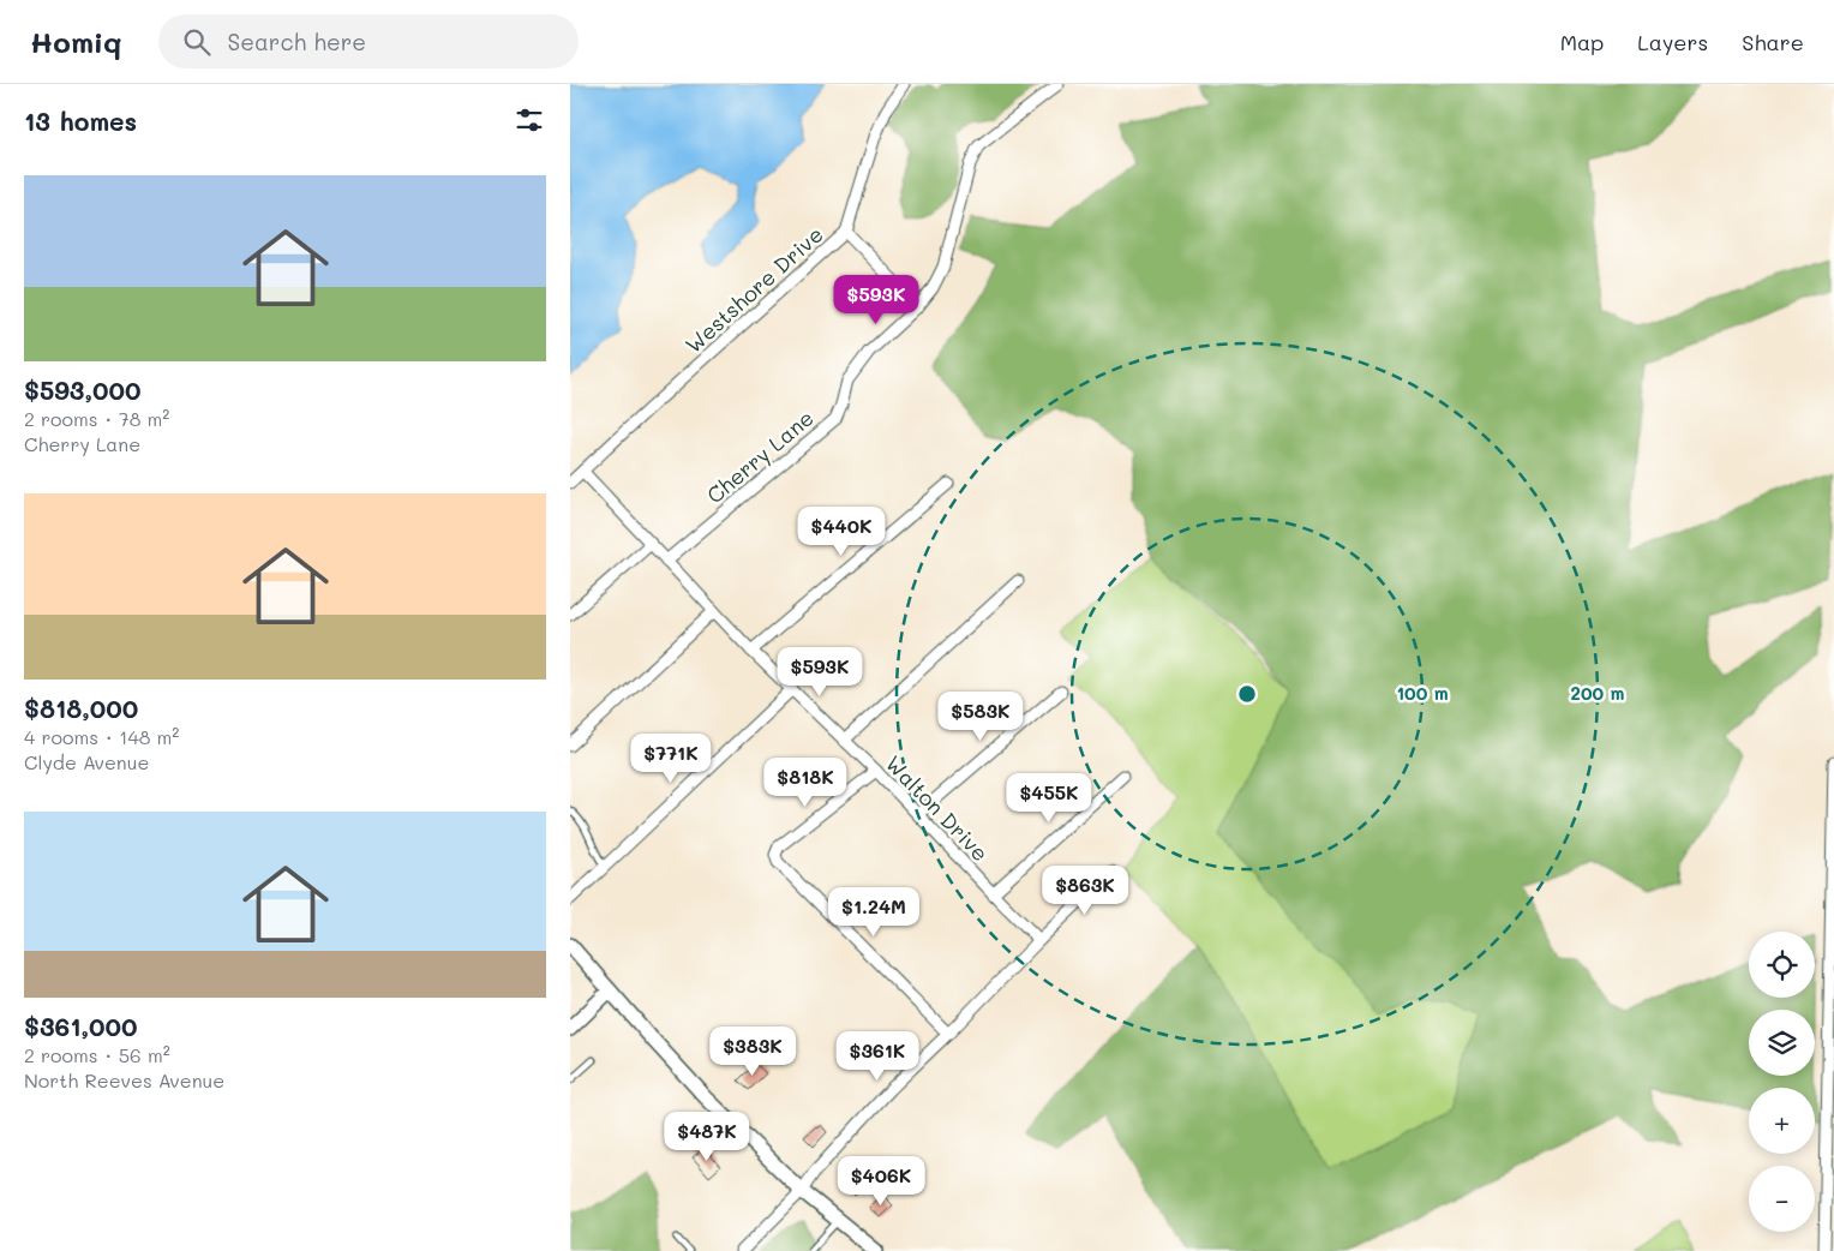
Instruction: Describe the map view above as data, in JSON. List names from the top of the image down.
{
  "streets": {
    "street": ["Westshore Drive", "Cherry Lane", "Walton Drive"]
  },
  "crossings": [
    ["Westshore Drive", "Walton Drive"],
    ["Cherry Lane", "Walton Drive"]
  ],
  "page": {
    "header": "Homiq",
    "search": "Search here",
    "nav": ["Map", "Layers", "Share"],
    "heading": "13 homes",
    "list": [
      {
        "name": "$593,000",
        "note": "2 rooms · 78 m² · Cherry Lane"
      },
      {
        "name": "$818,000",
        "note": "4 rooms · 148 m² · Clyde Avenue"
      },
      {
        "name": "$361,000",
        "note": "2 rooms · 56 m² · North Reeves Avenue"
      }
    ],
    "price": [
      "$593K",
      "$440K",
      "$593K",
      "$583K",
      "$771K",
      "$818K",
      "$455K",
      "$863K",
      "$1.24M",
      "$383K",
      "$361K",
      "$487K",
      "$406K"
    ],
    "map_buttons": ["+", "−"]
  },
  "rings": ["100 m", "200 m"]
}
